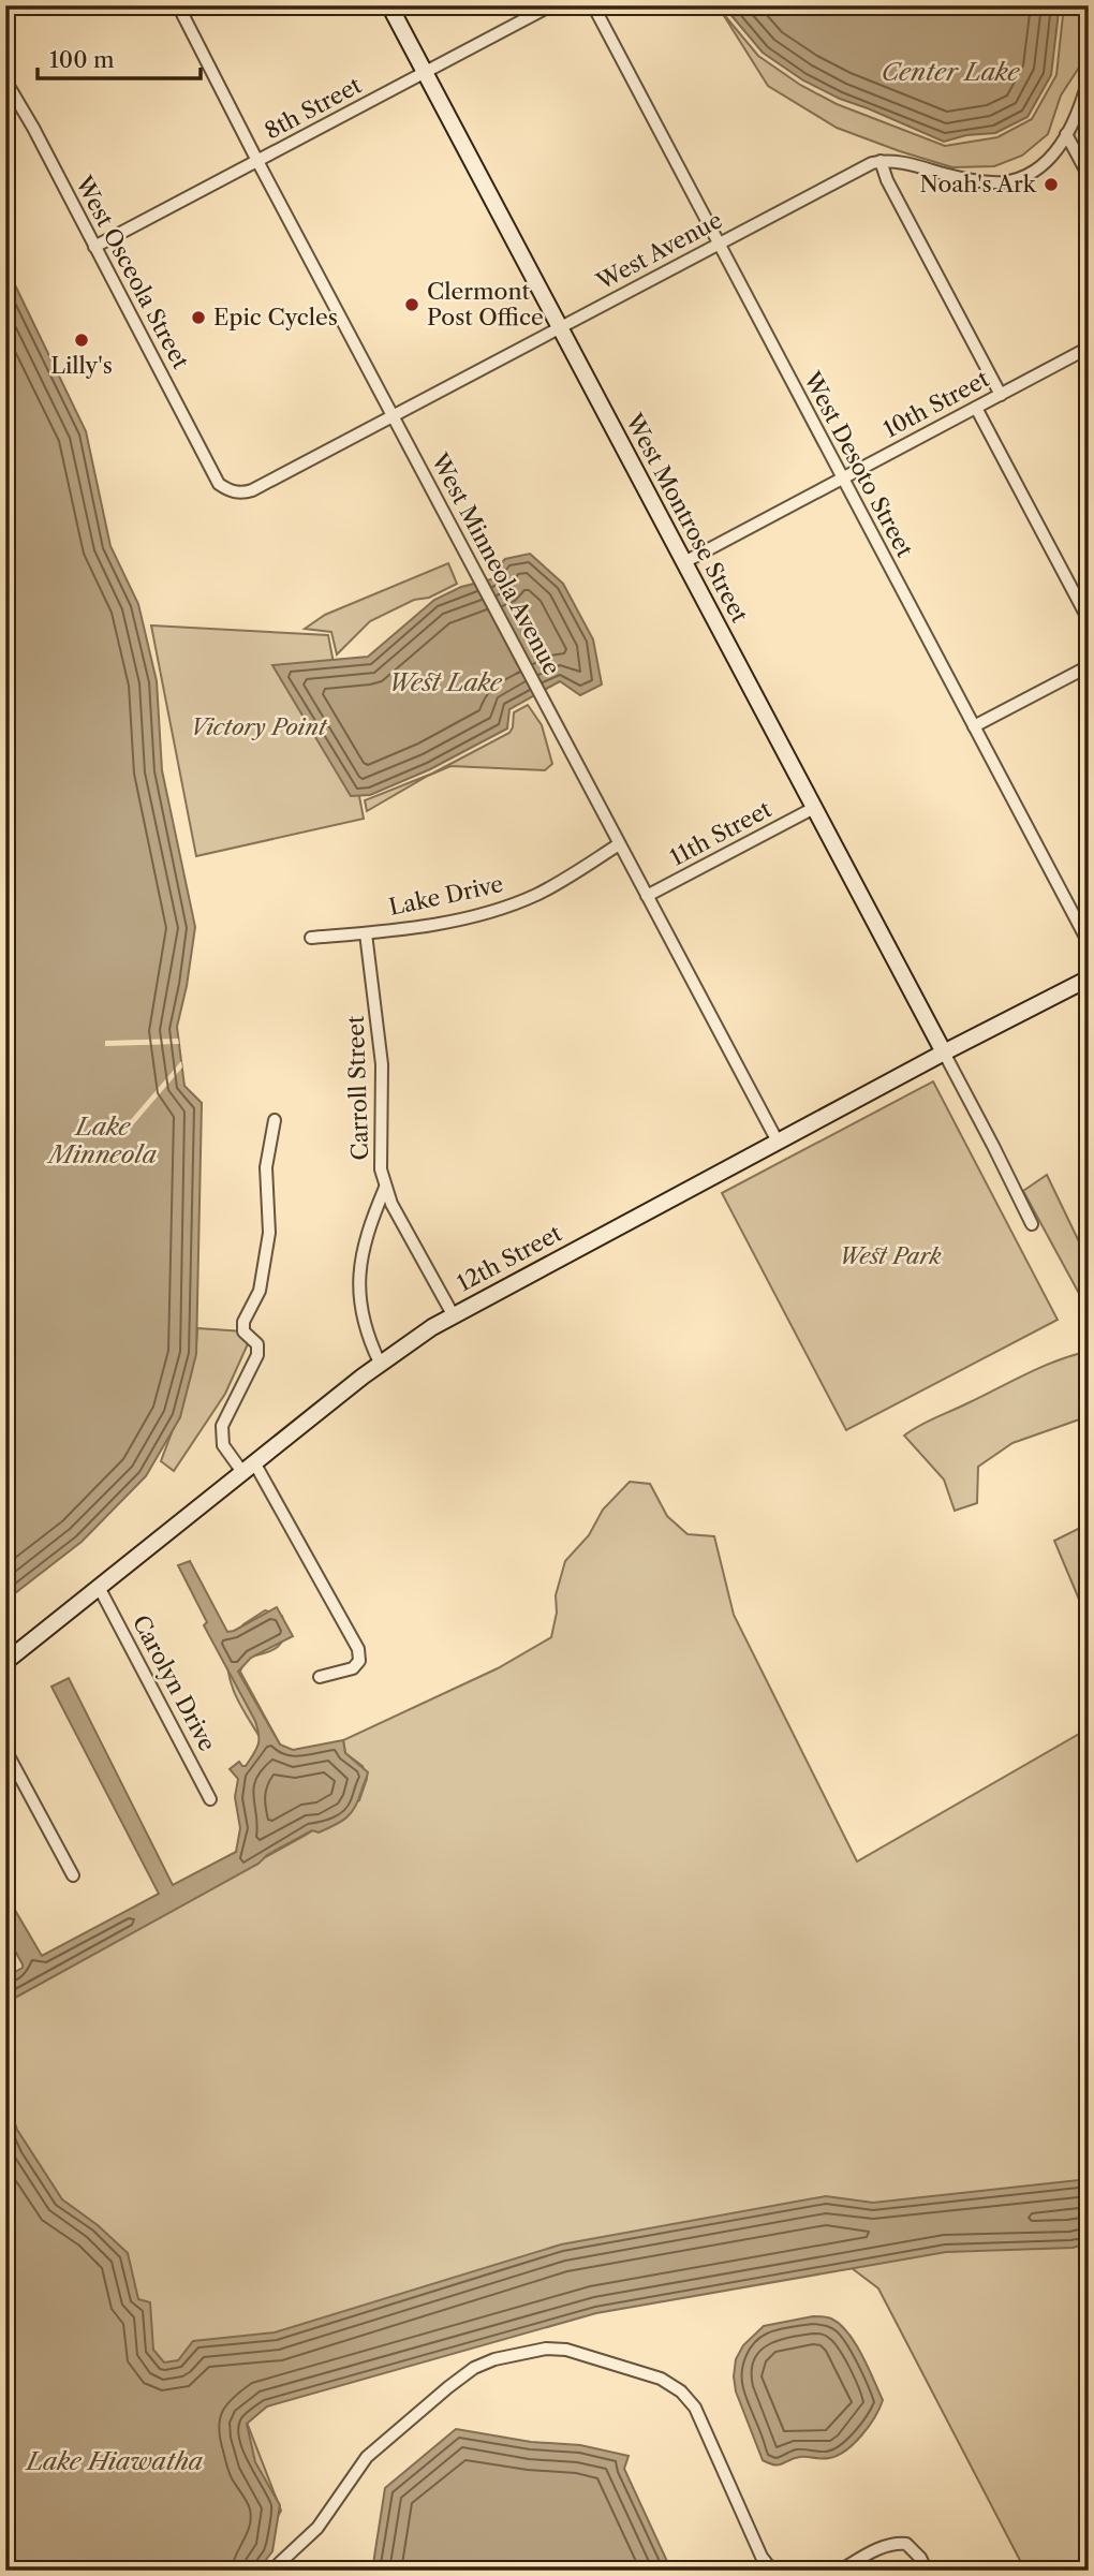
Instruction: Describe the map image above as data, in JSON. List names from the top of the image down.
{
  "streets": {
    "main road": ["West Montrose Street", "12th Street"],
    "street": [
      "8th Street",
      "West Avenue",
      "West Osceola Street",
      "10th Street",
      "West Desoto Street",
      "West Minneola Avenue",
      "11th Street",
      "Lake Drive",
      "Carroll Street",
      "Carolyn Drive"
    ]
  },
  "crossings": [
    ["8th Street", "West Osceola Street"],
    ["8th Street", "West Montrose Street"],
    ["8th Street", "West Minneola Avenue"],
    ["West Avenue", "West Osceola Street"],
    ["West Avenue", "West Desoto Street"],
    ["West Avenue", "West Montrose Street"],
    ["West Avenue", "West Minneola Avenue"],
    ["10th Street", "West Desoto Street"],
    ["10th Street", "West Montrose Street"],
    ["West Montrose Street", "11th Street"],
    ["West Montrose Street", "12th Street"],
    ["West Minneola Avenue", "11th Street"],
    ["West Minneola Avenue", "Lake Drive"],
    ["West Minneola Avenue", "12th Street"],
    ["Lake Drive", "Carroll Street"],
    ["Carroll Street", "12th Street"],
    ["12th Street", "Carolyn Drive"]
  ],
  "water": [
    "Center Lake",
    "West Lake",
    "Lake Minneola",
    "Lake Hiawatha"
  ],
  "parks": ["Victory Point", "West Park"],
  "places": [
    "Noah's Ark",
    "Clermont Post Office",
    "Epic Cycles",
    "Lilly's"
  ],
  "scale_bar": "100 m"
}
